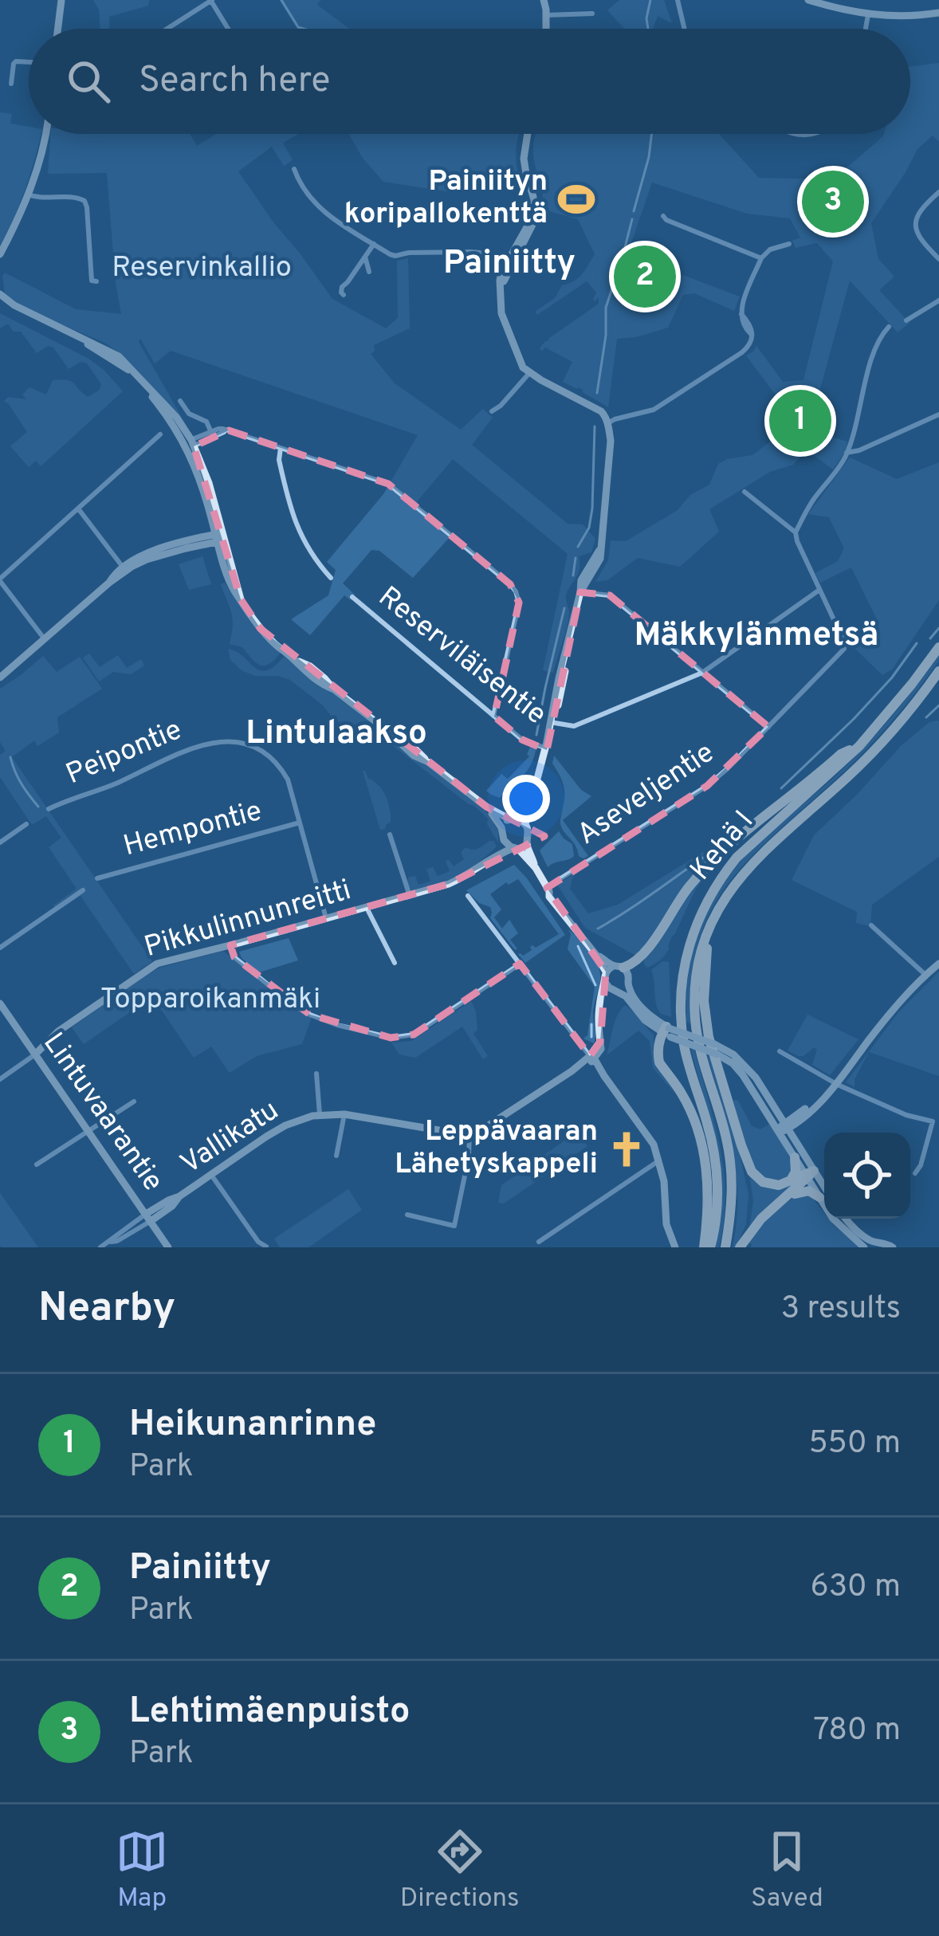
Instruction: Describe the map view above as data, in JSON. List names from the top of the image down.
{
  "streets": {
    "highway": ["Kehä I"],
    "street": [
      "Reserviläisentie",
      "Peipontie",
      "Aseveljentie",
      "Hempontie",
      "Pikkulinnunreitti",
      "Lintuvaarantie",
      "Vallikatu"
    ]
  },
  "crossings": [
    ["Peipontie", "Hempontie"],
    ["Peipontie", "Pikkulinnunreitti"],
    ["Pikkulinnunreitti", "Lintuvaarantie"],
    ["Lintuvaarantie", "Vallikatu"]
  ],
  "districts": ["Painiitty", "Mäkkylänmetsä", "Lintulaakso"],
  "parks": ["Reservinkallio", "Topparoikanmäki"],
  "places": {
    "sports": ["Painiityn koripallokenttä"],
    "church": ["Leppävaaran Lähetyskappeli"]
  },
  "page": {
    "search": "Search here",
    "pins": ["3", "2", "1"],
    "heading": ["Nearby", "3 results"],
    "list": [
      {
        "mark": "1",
        "name": "Heikunanrinne",
        "note": "Park",
        "value": "550 m"
      },
      {
        "mark": "2",
        "name": "Painiitty",
        "note": "Park",
        "value": "630 m"
      },
      {
        "mark": "3",
        "name": "Lehtimäenpuisto",
        "note": "Park",
        "value": "780 m"
      }
    ],
    "nav": ["Map", "Directions", "Saved"]
  }
}
